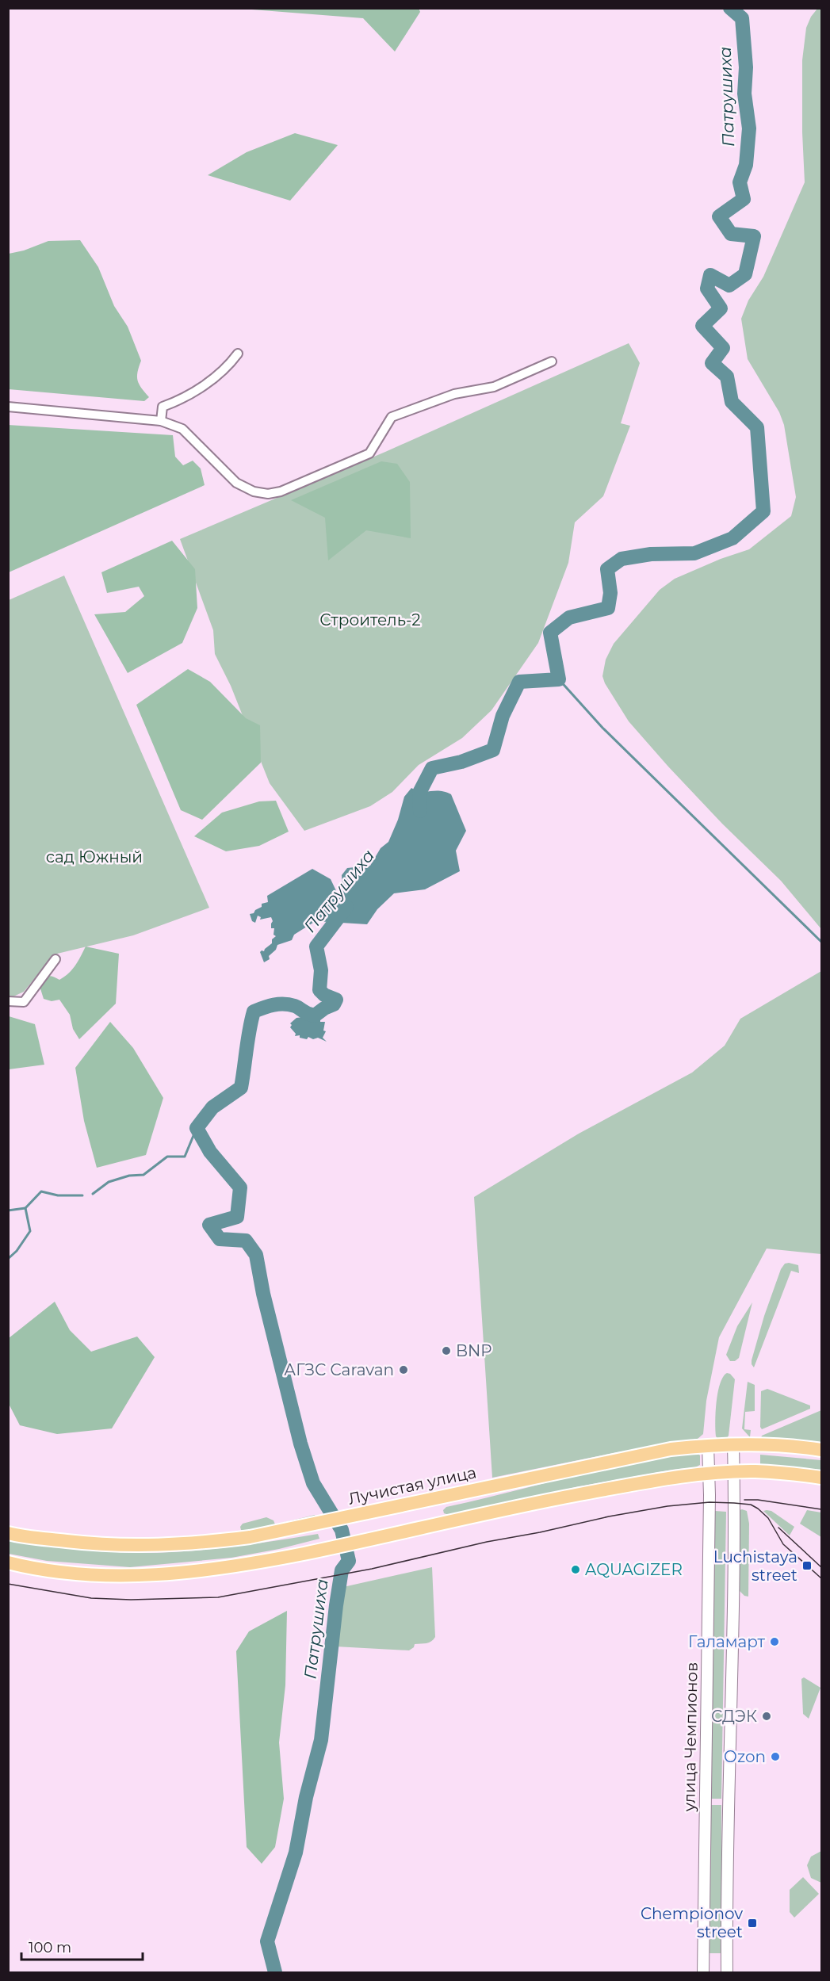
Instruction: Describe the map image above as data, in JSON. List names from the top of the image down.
{
  "streets": {
    "main road": ["Лучистая улица"],
    "street": ["улица Чемпионов"]
  },
  "crossings": [
    ["Лучистая улица", "улица Чемпионов"]
  ],
  "water": ["Патрушиха"],
  "parks": ["Строитель-2", "сад Южный"],
  "places": {
    "other": [
      "BNP",
      "АГЗС Caravan",
      "AQUAGIZER",
      "Галамарт",
      "СДЭК",
      "Ozon"
    ],
    "transit": ["Luchistaya street", "Chempionov street"]
  },
  "scale_bar": "100 m"
}
